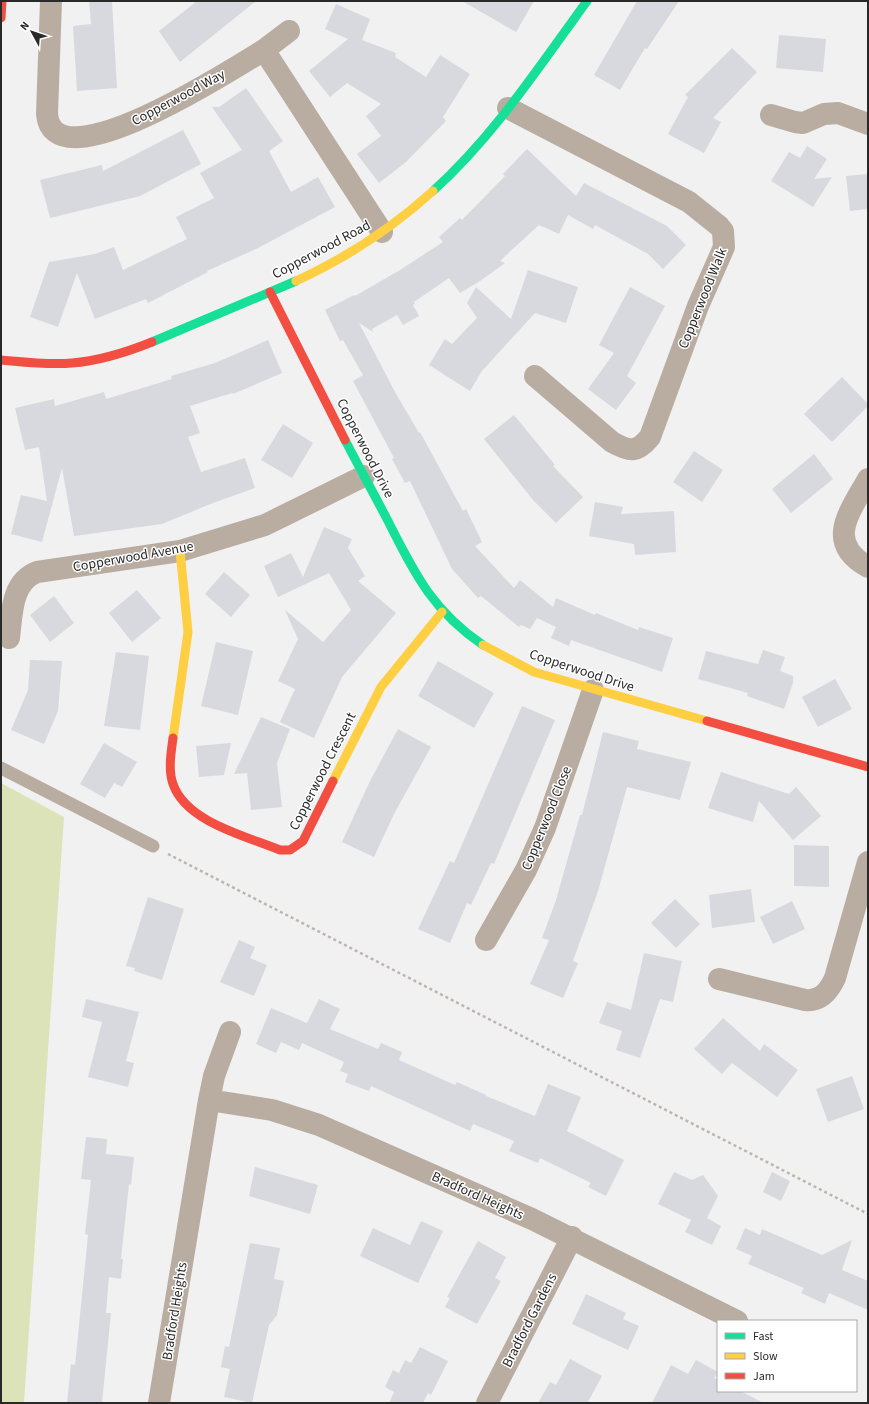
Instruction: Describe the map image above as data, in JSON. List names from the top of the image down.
{
  "streets": {
    "street": [
      "Copperwood Way",
      "Copperwood Road",
      "Copperwood Walk",
      "Copperwood Drive",
      "Copperwood Avenue",
      "Copperwood Crescent",
      "Copperwood Close",
      "Bradford Heights",
      "Bradford Gardens"
    ]
  },
  "crossings": [
    ["Copperwood Road", "Copperwood Walk"],
    ["Copperwood Road", "Copperwood Drive"],
    ["Copperwood Drive", "Copperwood Avenue"],
    ["Copperwood Drive", "Copperwood Crescent"],
    ["Copperwood Drive", "Copperwood Close"],
    ["Copperwood Avenue", "Copperwood Crescent"],
    ["Bradford Heights", "Bradford Gardens"]
  ],
  "legend": ["Fast", "Slow", "Jam"],
  "north": "top left"
}
